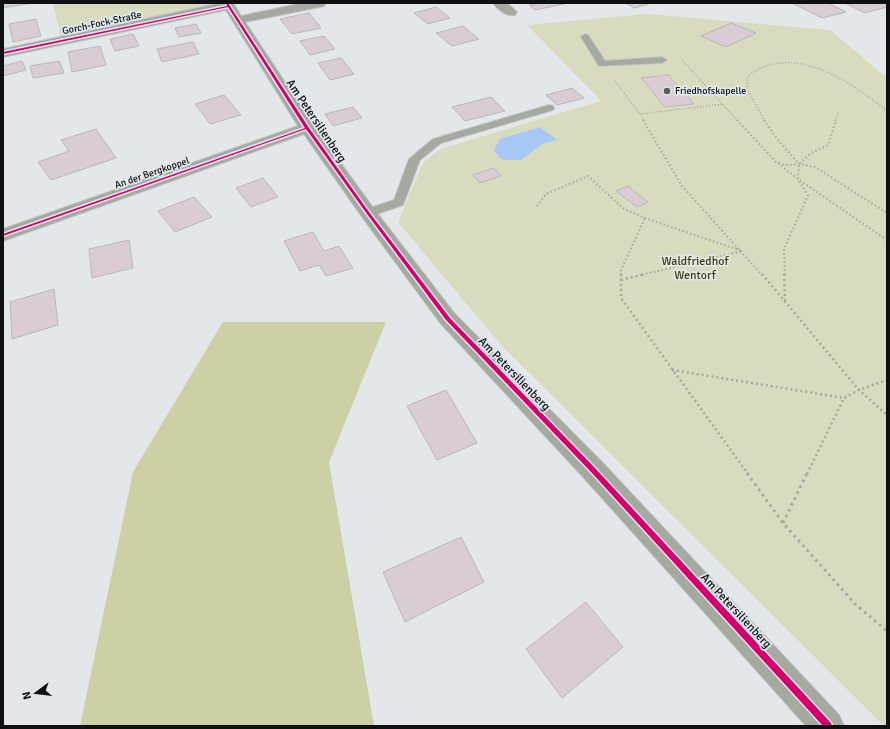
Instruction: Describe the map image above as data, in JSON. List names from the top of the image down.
{
  "streets": {
    "street": ["Gorch-Fock-Straße", "Am Petersilienberg", "An der Bergkoppel"]
  },
  "crossings": [
    ["Gorch-Fock-Straße", "Am Petersilienberg"],
    ["Am Petersilienberg", "An der Bergkoppel"]
  ],
  "parks": ["Waldfriedhof Wentorf"],
  "places": ["Friedhofskapelle"],
  "north": "left"
}
